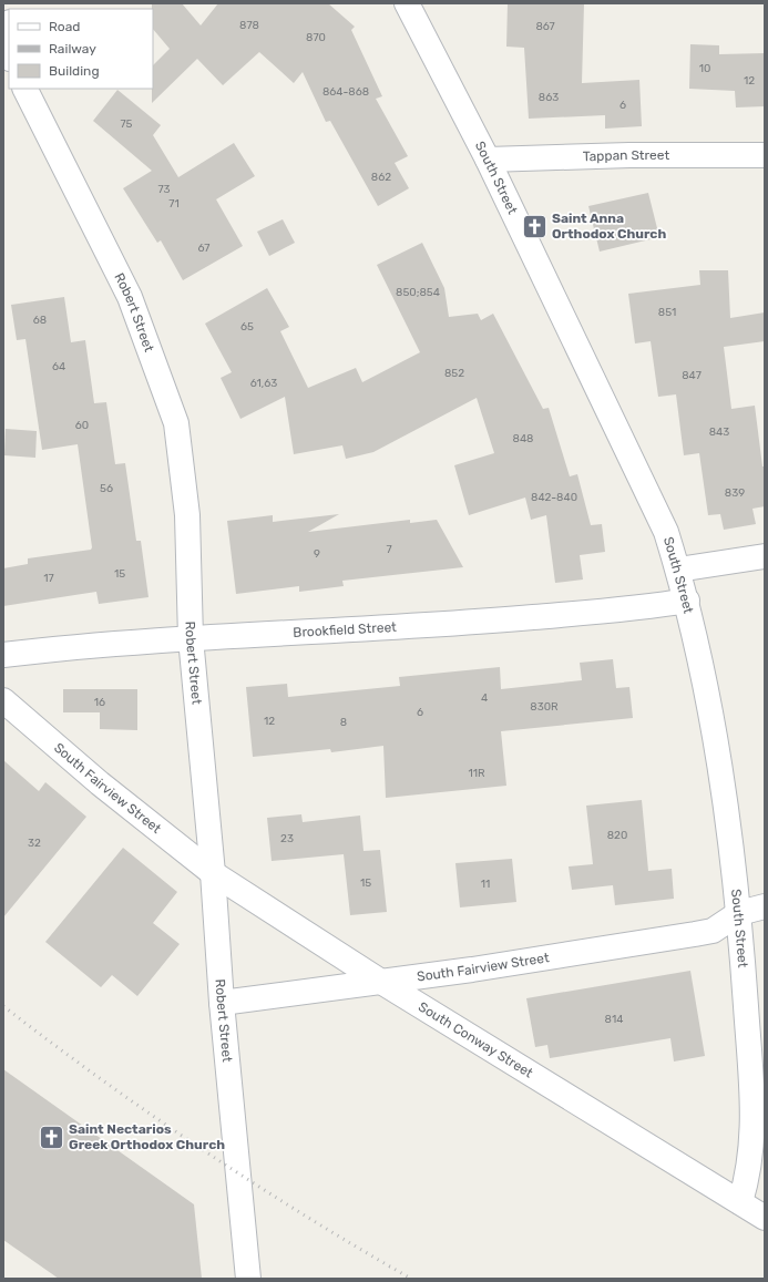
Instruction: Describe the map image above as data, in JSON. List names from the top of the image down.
{
  "streets": {
    "street": [
      "Tappan Street",
      "South Street",
      "Robert Street",
      "Brookfield Street",
      "South Fairview Street",
      "South Conway Street"
    ]
  },
  "crossings": [
    ["Tappan Street", "South Street"],
    ["South Street", "Brookfield Street"],
    ["South Street", "South Fairview Street"],
    ["South Street", "South Conway Street"],
    ["Robert Street", "Brookfield Street"],
    ["Robert Street", "South Fairview Street"],
    ["Robert Street", "South Conway Street"],
    ["South Fairview Street", "South Conway Street"]
  ],
  "places": {
    "church": ["Saint Anna Orthodox Church", "Saint Nectarios Greek Orthodox Church"]
  },
  "house_numbers": [
    "878",
    "867",
    "870",
    "10",
    "12",
    "864-868",
    "863",
    "6",
    "75",
    "862",
    "73",
    "71",
    "67",
    "850;854",
    "851",
    "68",
    "65",
    "64",
    "852",
    "847",
    "61,63",
    "60",
    "843",
    "848",
    "56",
    "839",
    "842-840",
    "7",
    "9",
    "15",
    "17",
    "4",
    "16",
    "830R",
    "6",
    "12",
    "8",
    "11R",
    "820",
    "23",
    "32",
    "15",
    "11",
    "814"
  ],
  "legend": ["Road", "Railway", "Building"]
}
